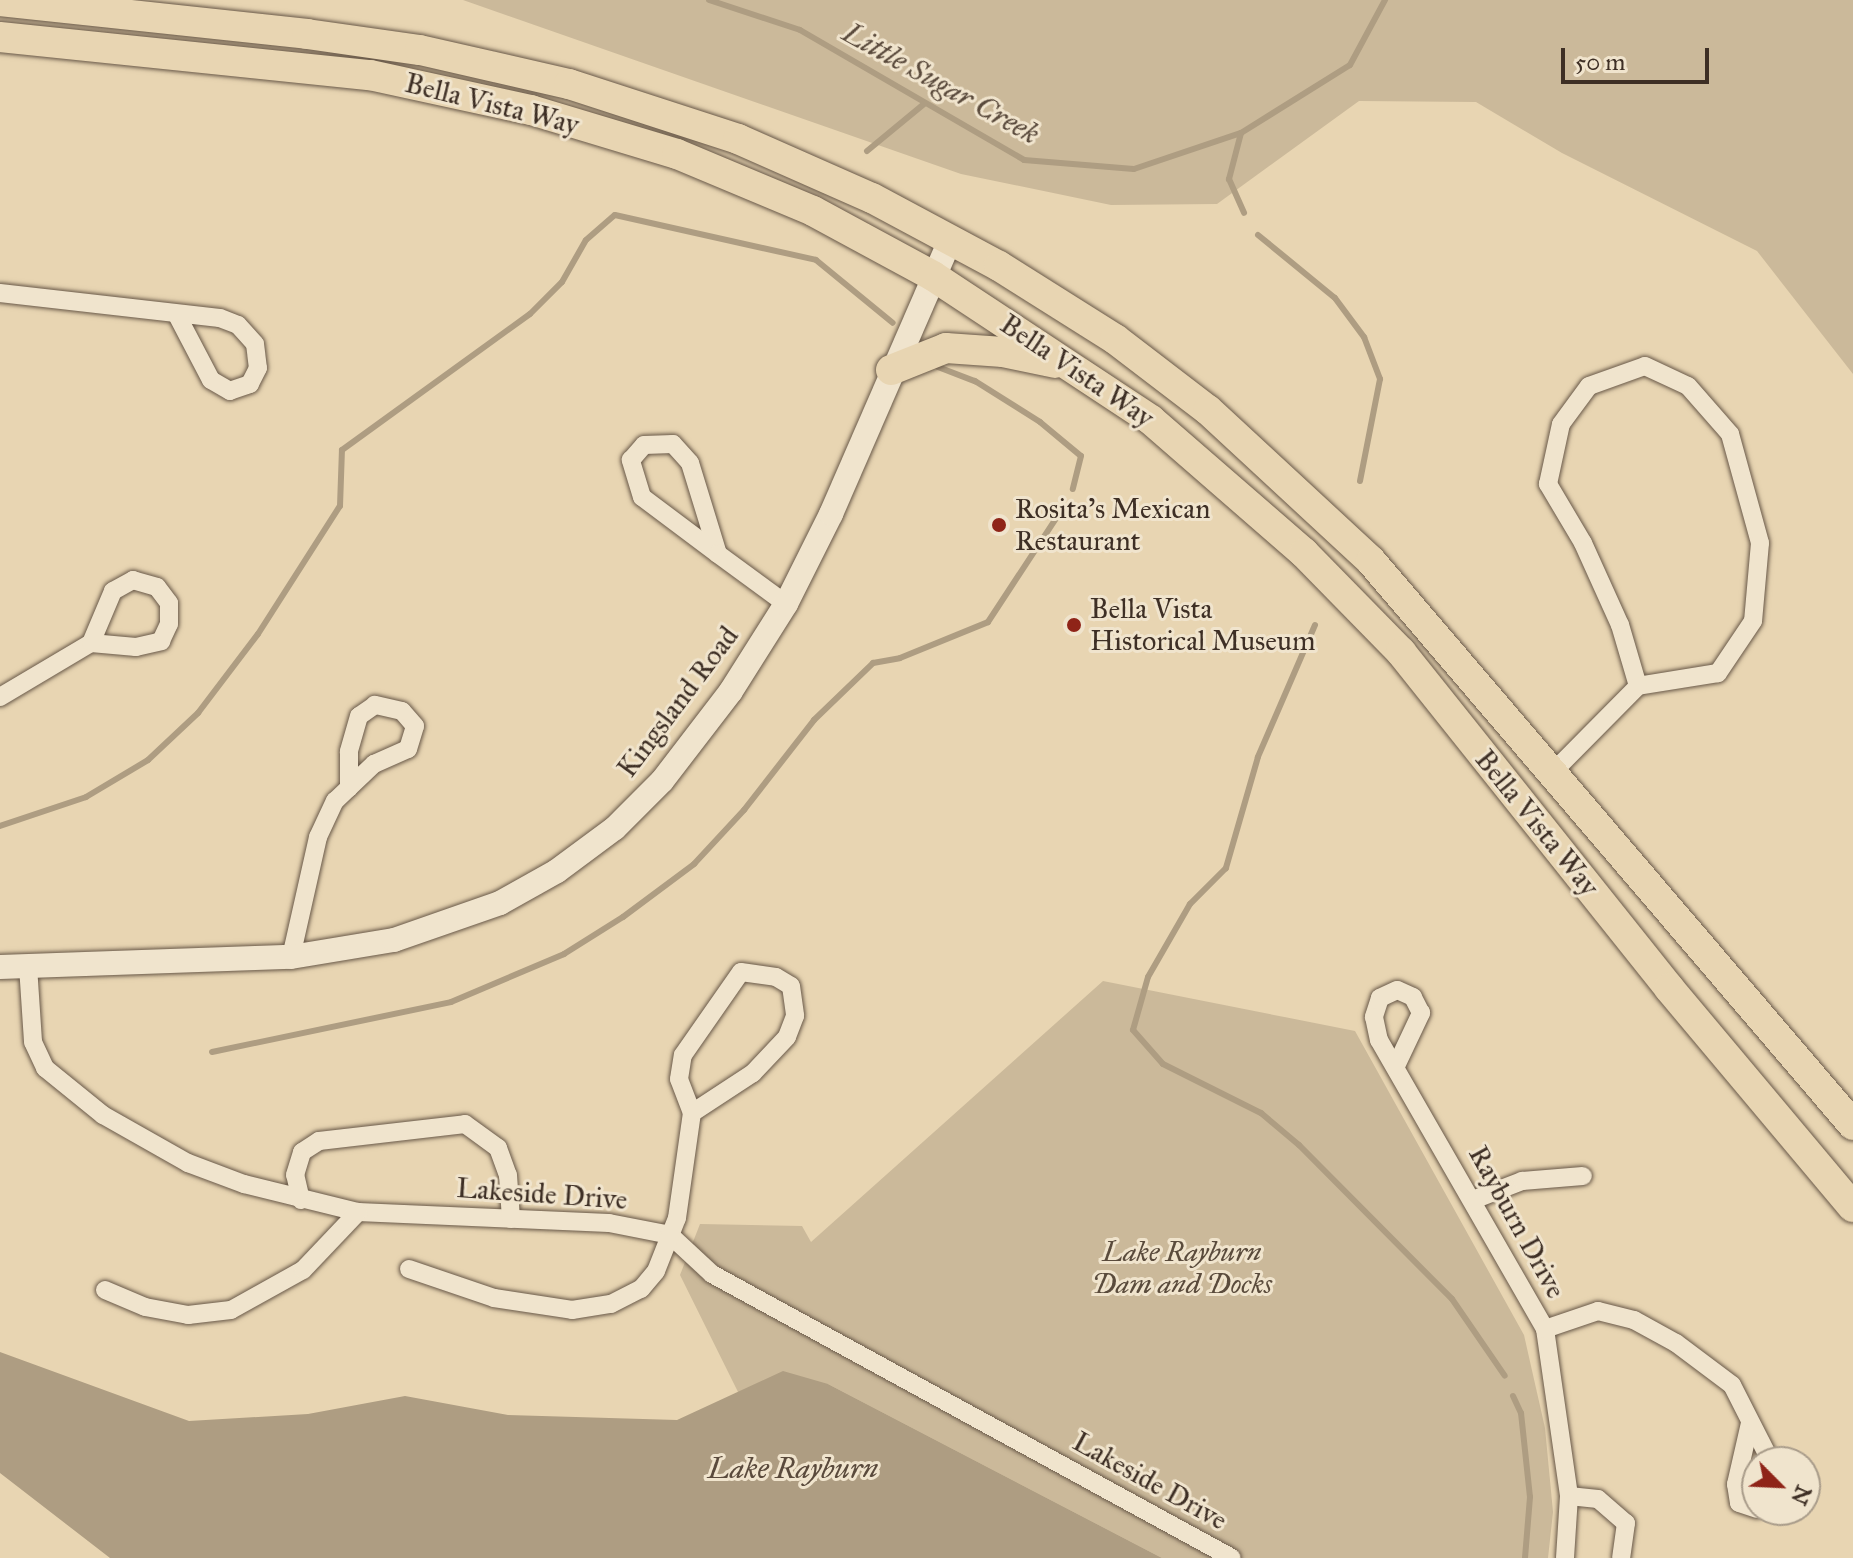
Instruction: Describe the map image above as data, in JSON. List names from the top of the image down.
{
  "streets": {
    "main road": ["Bella Vista Way"],
    "street": ["Kingsland Road", "Lakeside Drive", "Rayburn Drive"]
  },
  "crossings": [
    ["Bella Vista Way", "Kingsland Road"],
    ["Kingsland Road", "Lakeside Drive"]
  ],
  "water": ["Little Sugar Creek", "Lake Rayburn"],
  "parks": ["Lake Rayburn Dam and Docks"],
  "places": ["Rosita's Mexican Restaurant", "Bella Vista Historical Museum"],
  "scale_bar": "50 m",
  "north": "bottom right"
}
